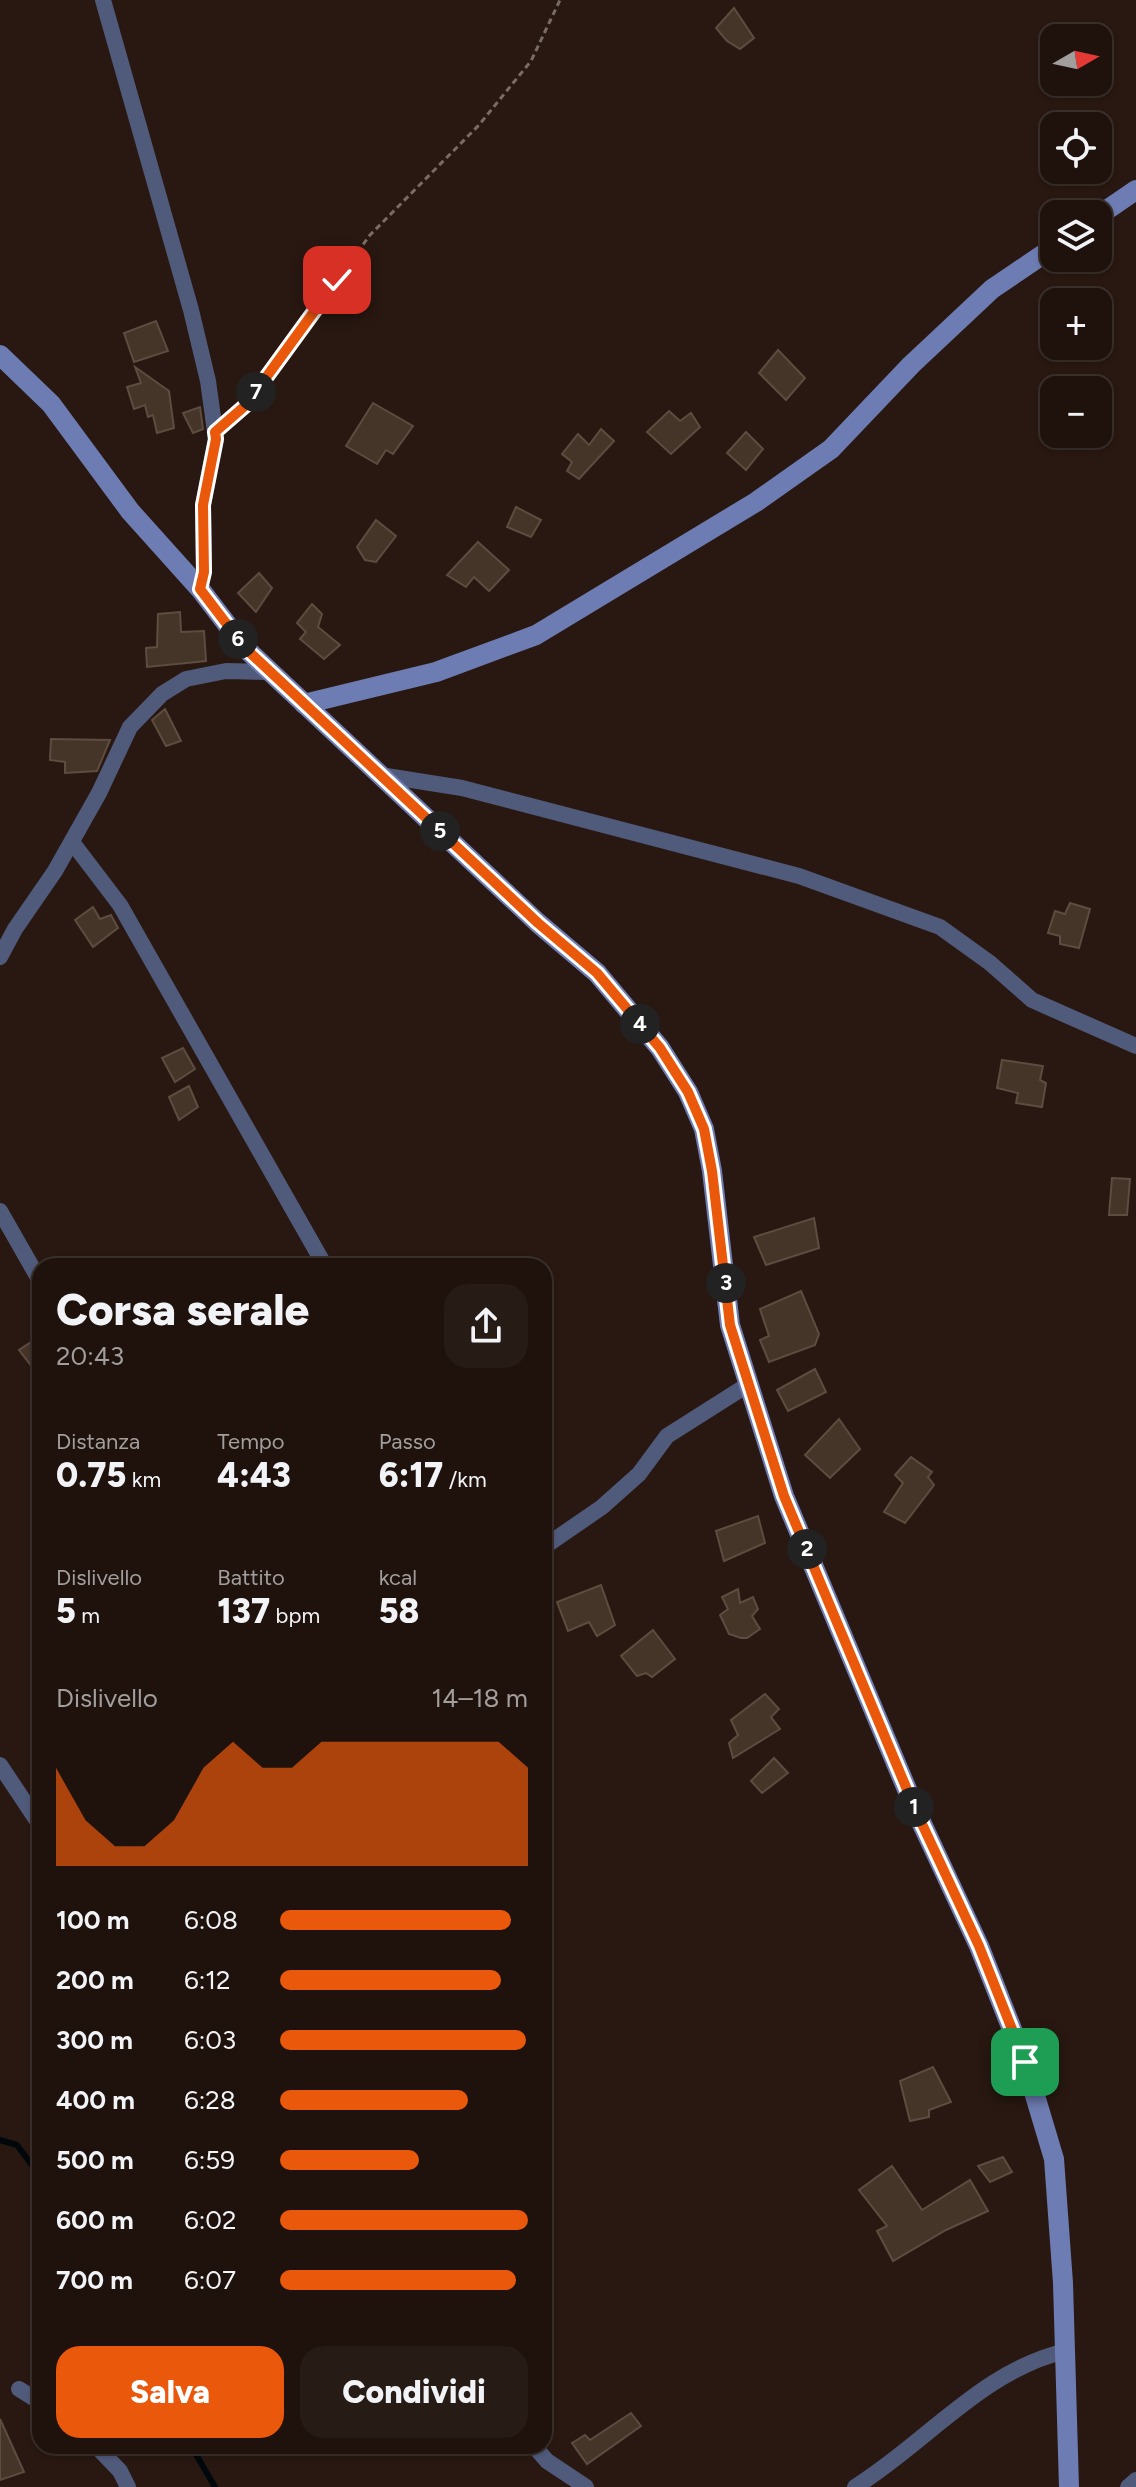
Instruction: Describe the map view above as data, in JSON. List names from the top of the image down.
{
  "north": "right",
  "page": {
    "map_buttons": ["+", "−"],
    "pins": [
      "7",
      "6",
      "5",
      "4",
      "3",
      "2",
      "1"
    ],
    "heading": ["Corsa serale", "20:43"],
    "stats": [
      ["Distanza", "0.75 km"],
      ["Tempo", "4:43"],
      ["Passo", "6:17 /km"],
      ["Dislivello", "5 m"],
      ["Battito", "137 bpm"],
      ["kcal", "58"]
    ],
    "chart": ["Dislivello", "14–18 m"],
    "list": [
      {
        "name": "100 m",
        "note": "6:08"
      },
      {
        "name": "200 m",
        "note": "6:12"
      },
      {
        "name": "300 m",
        "note": "6:03"
      },
      {
        "name": "400 m",
        "note": "6:28"
      },
      {
        "name": "500 m",
        "note": "6:59"
      },
      {
        "name": "600 m",
        "note": "6:02"
      },
      {
        "name": "700 m",
        "note": "6:07"
      }
    ],
    "buttons": ["Salva", "Condividi"]
  }
}
